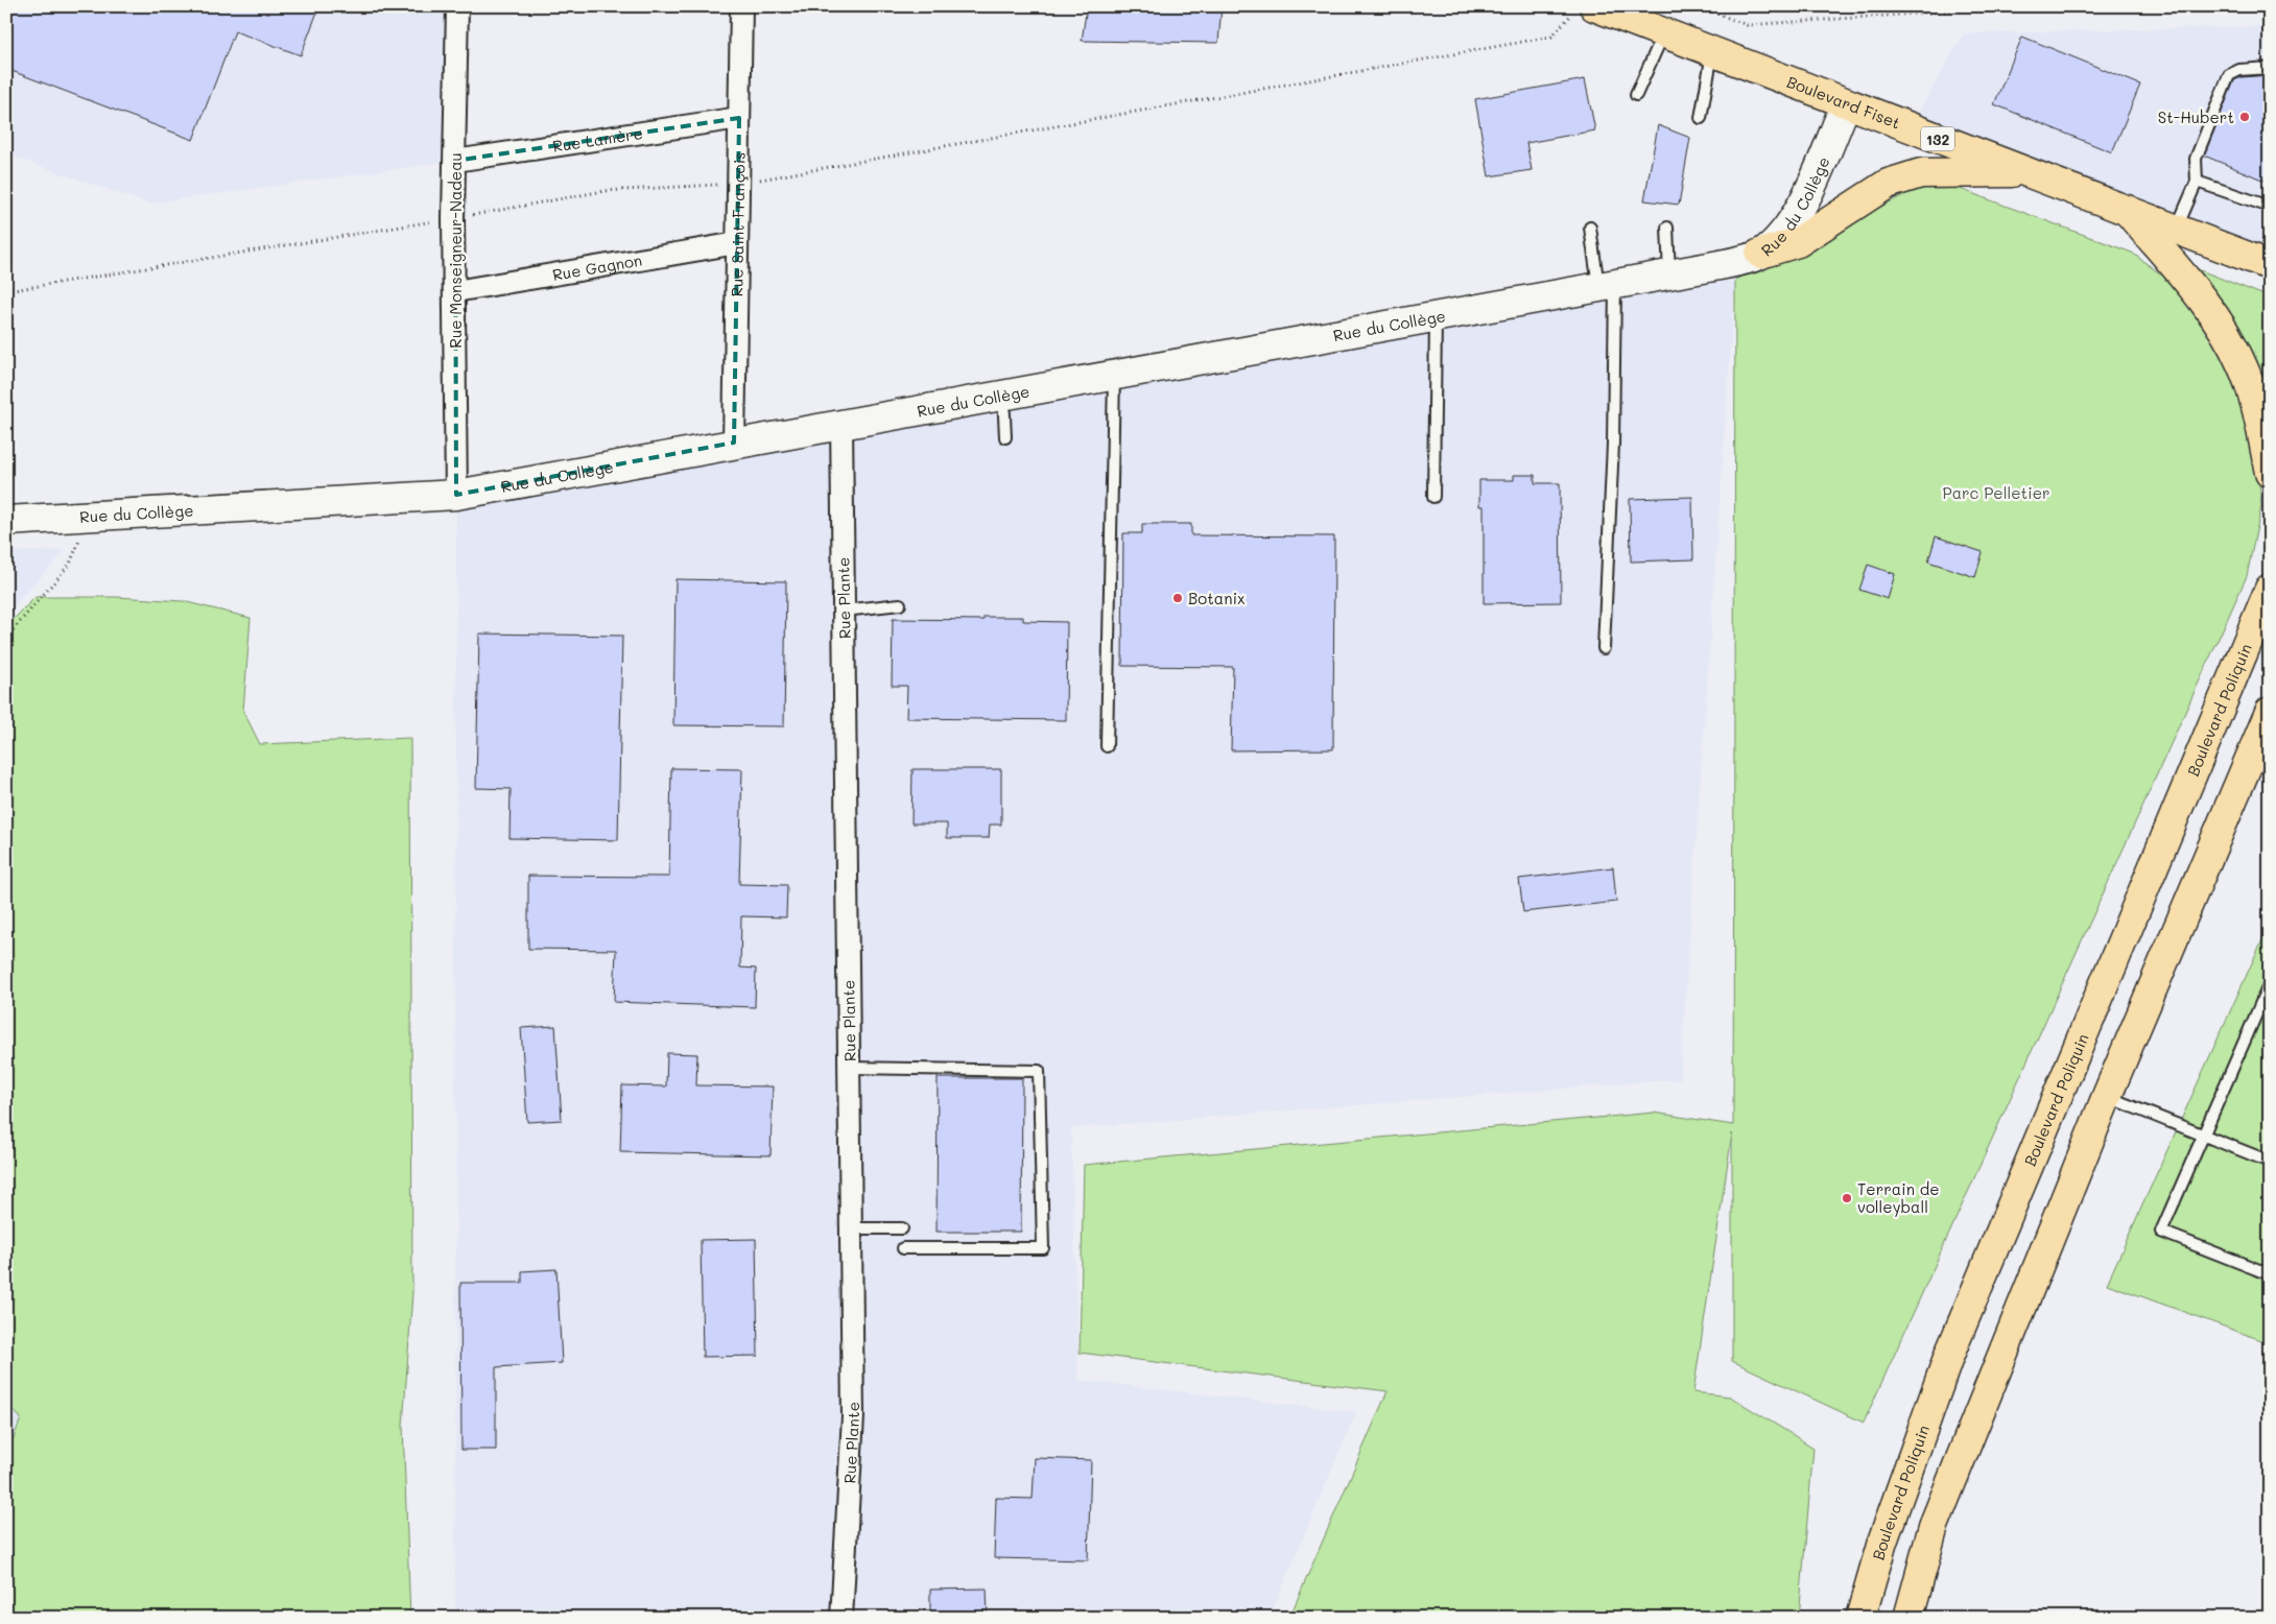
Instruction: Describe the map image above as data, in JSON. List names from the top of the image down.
{
  "streets": {
    "main road": ["Boulevard Fiset", "132", "Boulevard Poliquin"],
    "street": [
      "Rue Lamère",
      "Rue du Collège",
      "Rue Saint-François",
      "Rue Monseigneur-Nadeau",
      "Rue Gagnon",
      "Rue Plante"
    ]
  },
  "crossings": [
    ["Boulevard Fiset", "Rue du Collège"],
    ["Rue Lamère", "Rue Saint-François"],
    ["Rue Lamère", "Rue Monseigneur-Nadeau"],
    ["Rue du Collège", "Rue Saint-François"],
    ["Rue du Collège", "Rue Monseigneur-Nadeau"],
    ["Rue du Collège", "Rue Plante"],
    ["Rue Saint-François", "Rue Gagnon"],
    ["Rue Monseigneur-Nadeau", "Rue Gagnon"]
  ],
  "parks": ["Parc Pelletier"],
  "places": ["St-Hubert", "Botanix", "Terrain de volleyball"]
}
